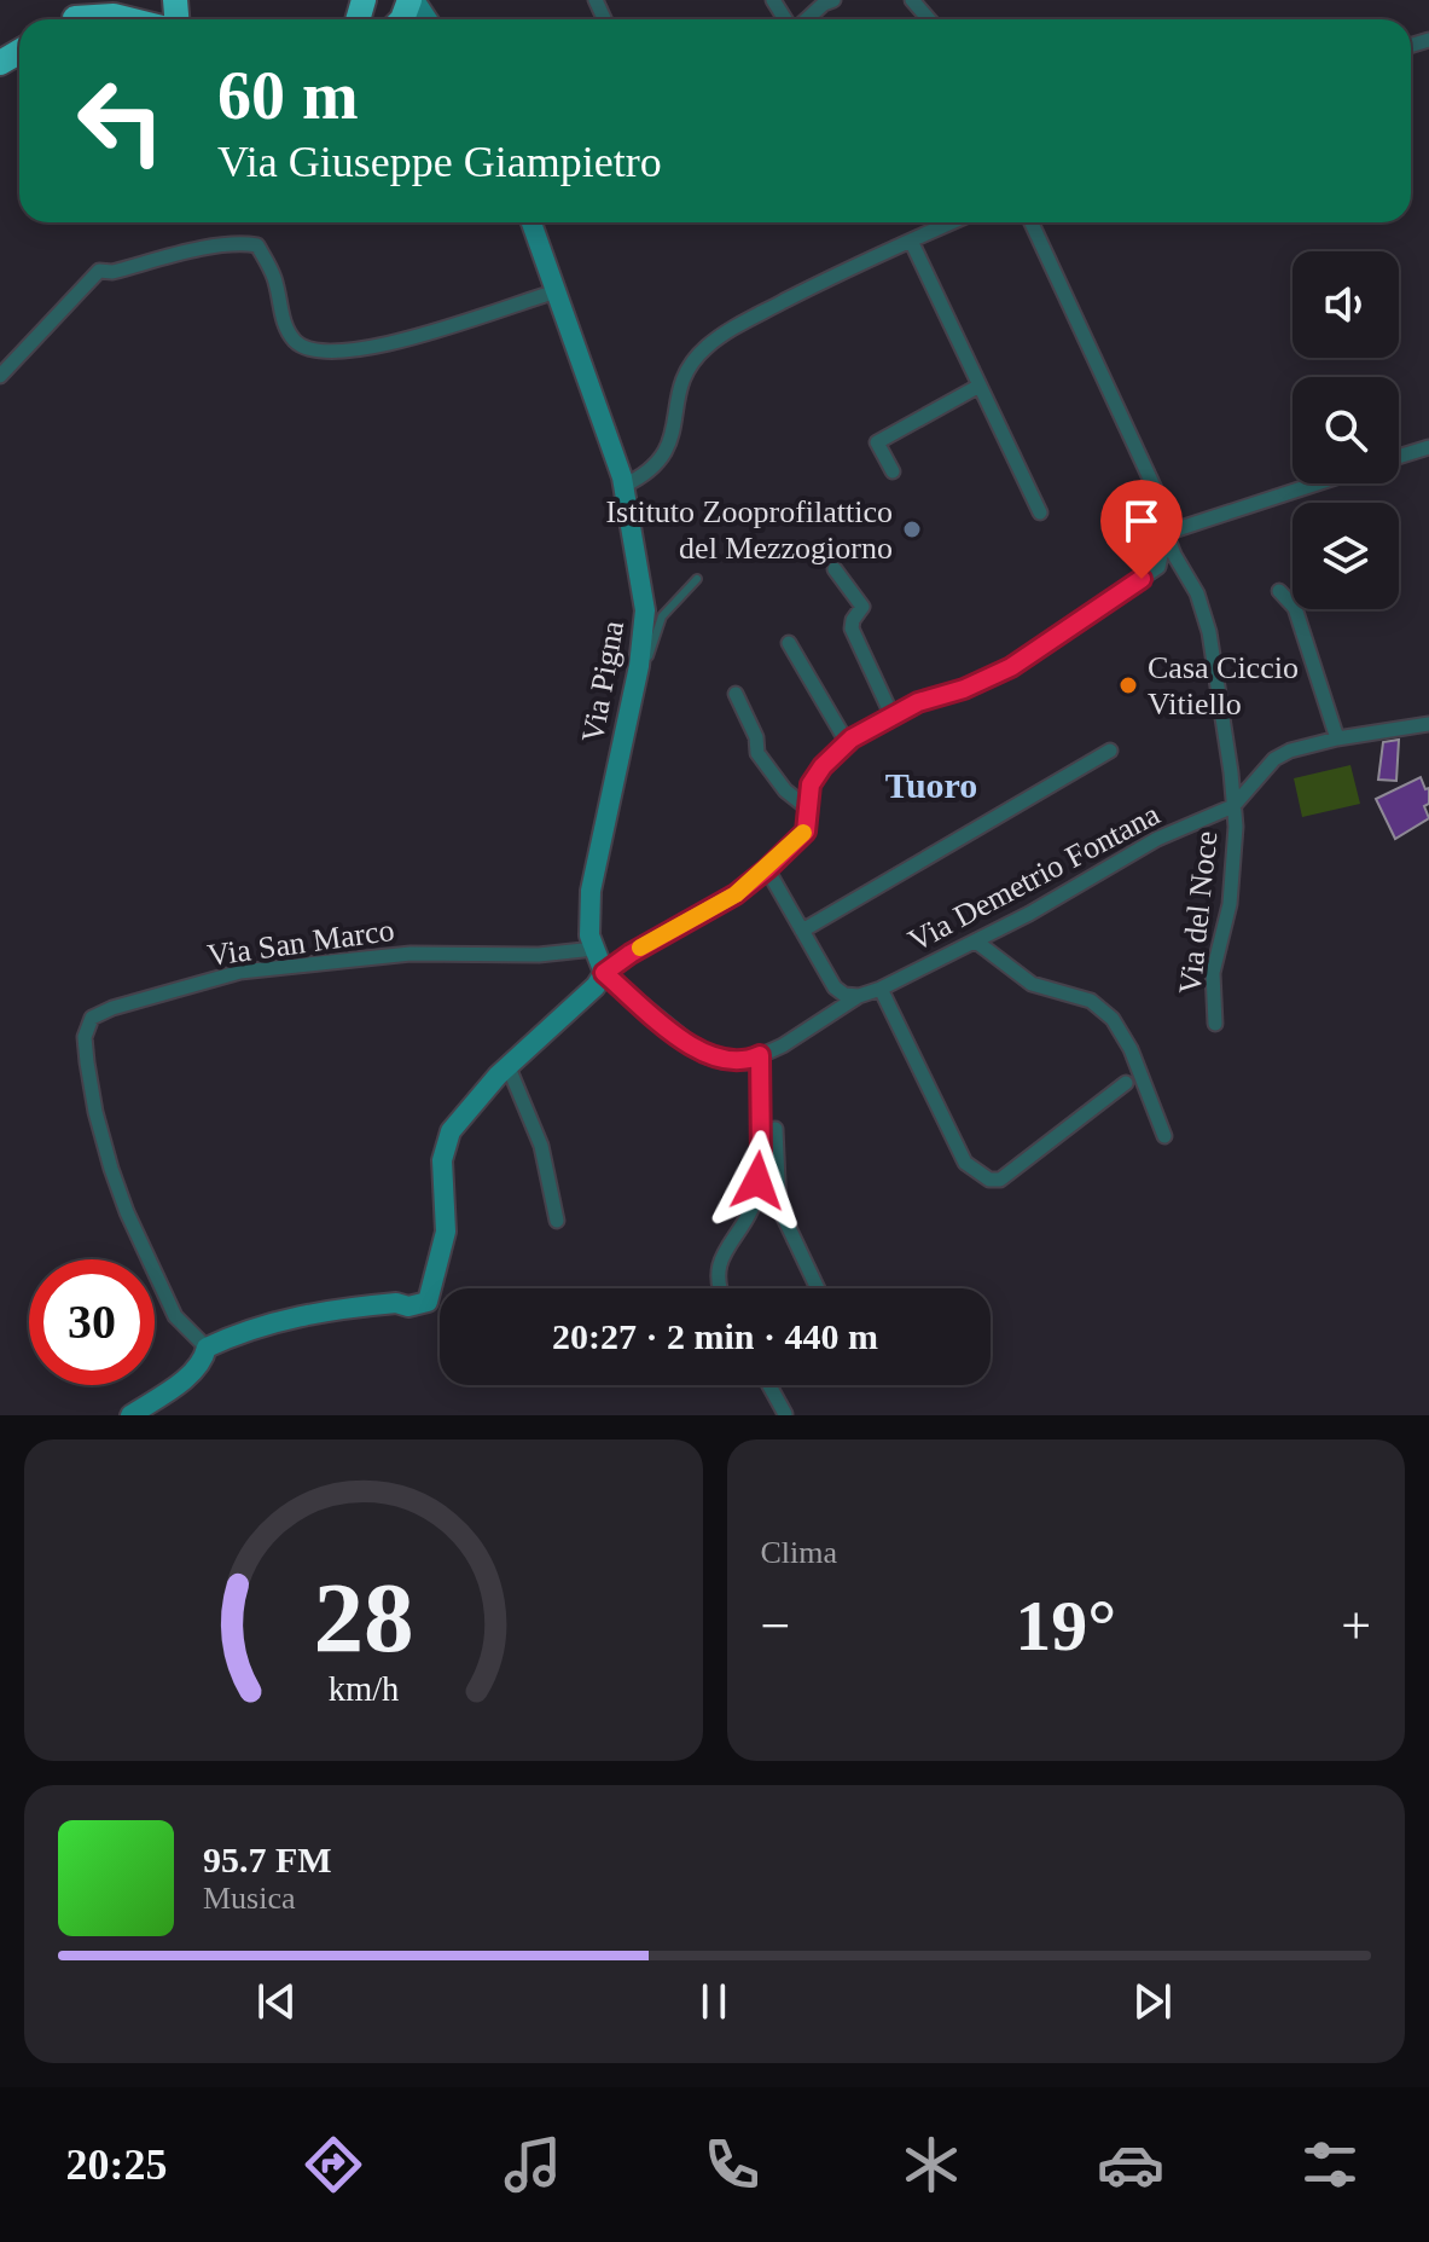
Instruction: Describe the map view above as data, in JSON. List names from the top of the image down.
{
  "streets": {
    "street": [
      "Via Pigna",
      "Via Demetrio Fontana",
      "Via del Noce",
      "Via San Marco"
    ]
  },
  "crossings": [
    ["Via Pigna", "Via San Marco"],
    ["Via Demetrio Fontana", "Via del Noce"]
  ],
  "districts": ["Tuoro"],
  "places": ["Istituto Zooprofilattico del Mezzogiorno", "Casa Ciccio Vitiello"],
  "page": {
    "turn": ["60 m", "Via Giuseppe Giampietro"],
    "limit": "30",
    "trip": "20:27 · 2 min · 440 m",
    "tile": "Clima",
    "heat": ["−", "19°", "+"],
    "song": ["95.7 FM", "Musica"],
    "tabs": "20:25",
    "gauge": ["28", "km/h"]
  }
}
